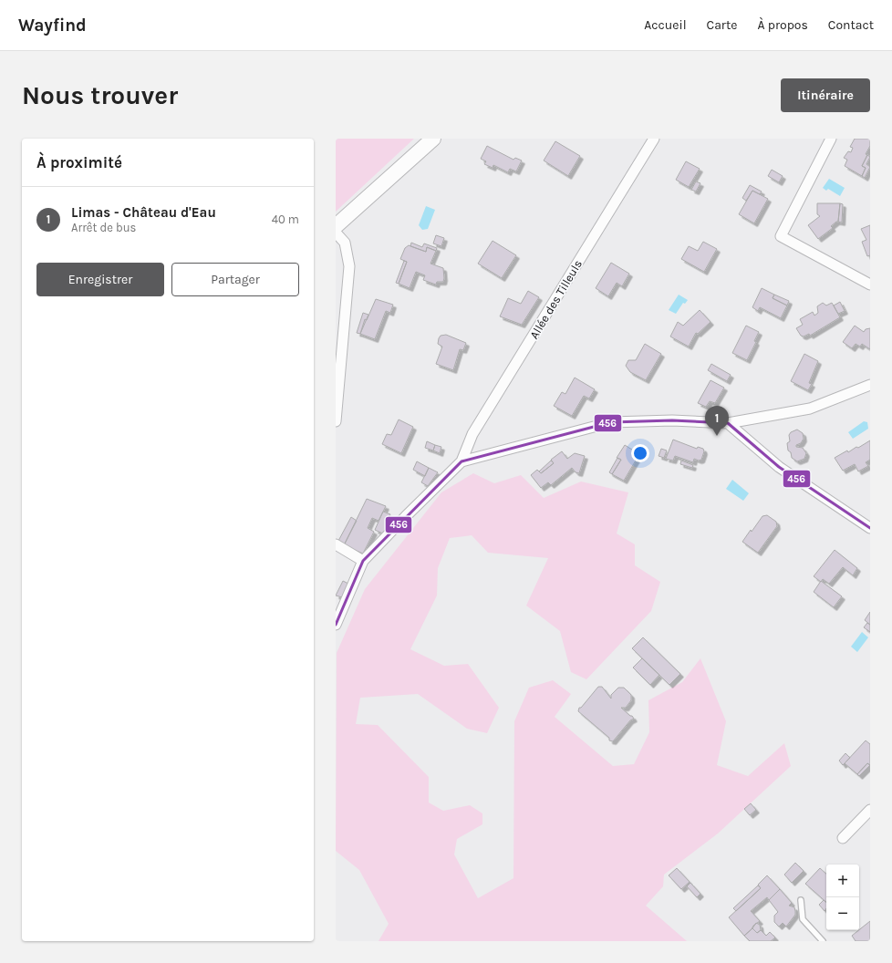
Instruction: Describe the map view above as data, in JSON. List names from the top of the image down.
{
  "streets": {
    "street": ["Allée des Tilleuls"]
  },
  "lines": ["transit line 456"],
  "page": {
    "header": "Wayfind",
    "nav": [
      "Accueil",
      "Carte",
      "À propos",
      "Contact"
    ],
    "buttons": [
      "Itinéraire",
      ["Enregistrer", "Partager"]
    ],
    "title": "Nous trouver",
    "heading": "À proximité",
    "list": [
      {
        "mark": "1",
        "name": "Limas - Château d'Eau",
        "note": "Arrêt de bus",
        "value": "40 m"
      }
    ],
    "pins": "1",
    "map_buttons": ["+", "−"]
  }
}
